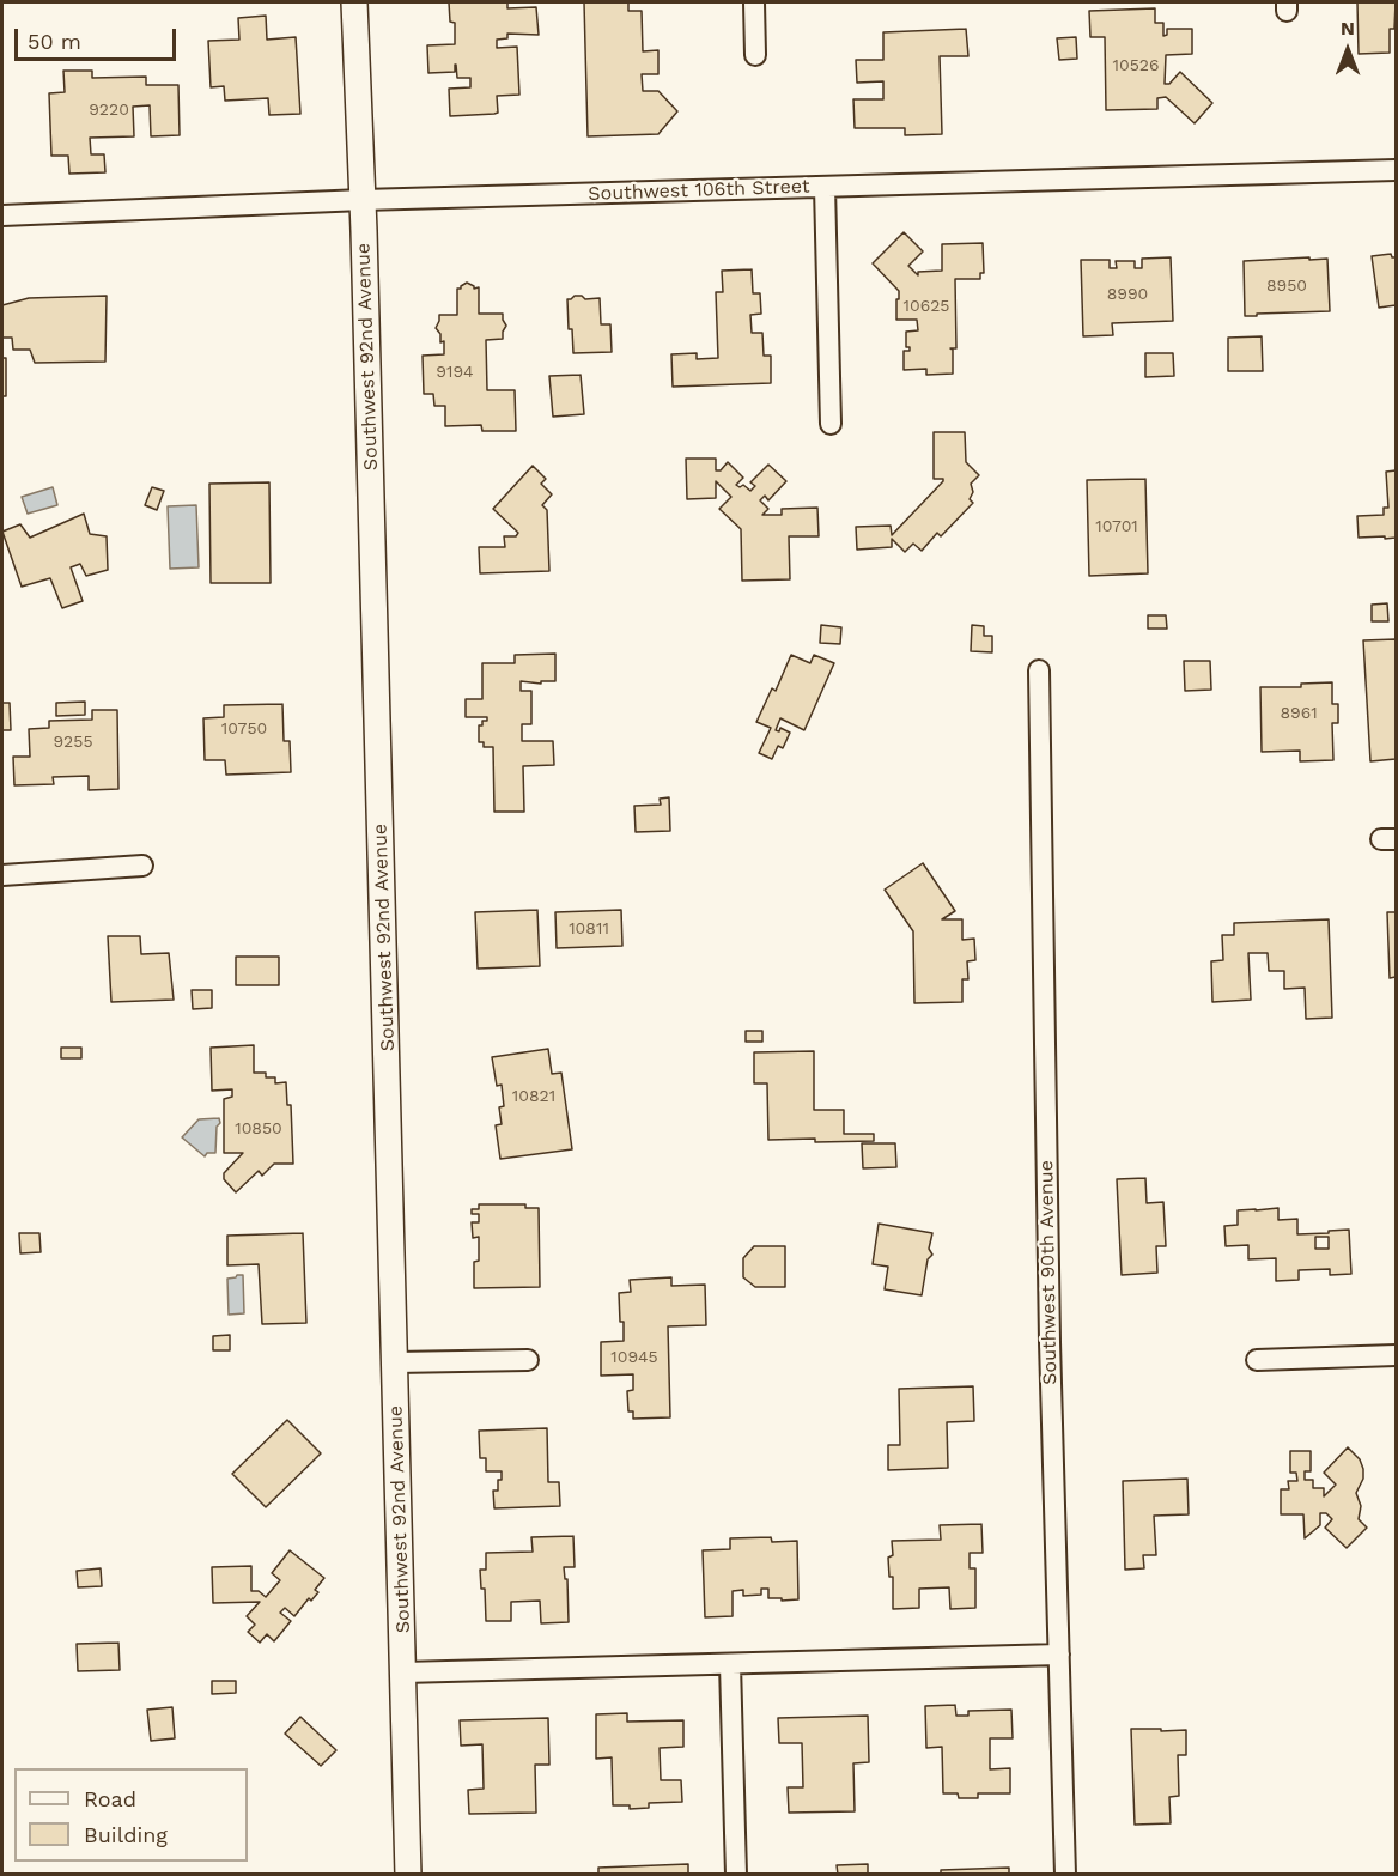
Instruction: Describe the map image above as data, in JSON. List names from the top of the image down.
{
  "streets": {
    "street": ["Southwest 106th Street", "Southwest 92nd Avenue", "Southwest 90th Avenue"]
  },
  "crossings": [
    ["Southwest 106th Street", "Southwest 92nd Avenue"]
  ],
  "house_numbers": [
    "10526",
    "9220",
    "8950",
    "8990",
    "10625",
    "9194",
    "10701",
    "8961",
    "10750",
    "9255",
    "10811",
    "10821",
    "10850",
    "10945"
  ],
  "legend": ["Road", "Building"],
  "scale_bar": "50 m",
  "north": "top"
}
